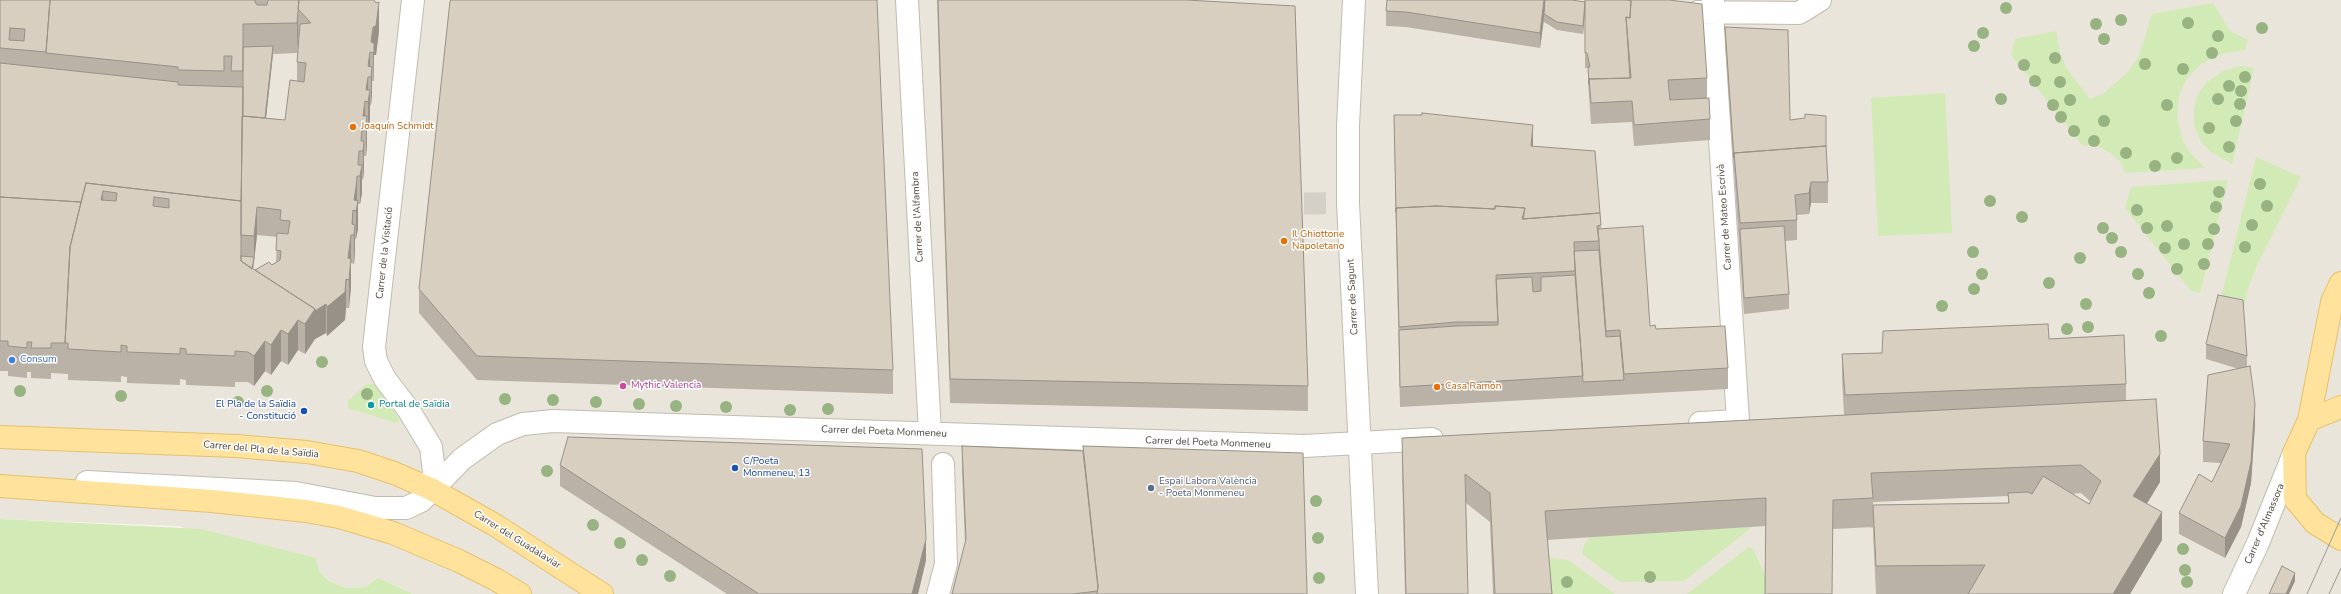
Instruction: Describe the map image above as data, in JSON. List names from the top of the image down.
{
  "streets": {
    "main road": ["Carrer del Pla de la Saïdia", "Carrer d'Almassora", "Carrer del Guadalaviar"],
    "street": [
      "Carrer de l'Alfambra",
      "Carrer de Mateo Escrivà",
      "Carrer de la Visitació",
      "Carrer de Sagunt",
      "Carrer del Poeta Monmeneu"
    ]
  },
  "crossings": [
    ["Carrer de l'Alfambra", "Carrer del Poeta Monmeneu"],
    ["Carrer de la Visitació", "Carrer del Poeta Monmeneu"],
    ["Carrer de la Visitació", "Carrer del Pla de la Saïdia"],
    ["Carrer de la Visitació", "Carrer del Guadalaviar"],
    ["Carrer de Sagunt", "Carrer del Poeta Monmeneu"],
    ["Carrer del Poeta Monmeneu", "Carrer del Pla de la Saïdia"],
    ["Carrer del Poeta Monmeneu", "Carrer del Guadalaviar"],
    ["Carrer del Pla de la Saïdia", "Carrer del Guadalaviar"]
  ],
  "places": [
    "Joaquín Schmidt",
    "Il Ghiottone Napoletano",
    "Consum",
    "Mythic Valencia",
    "Casa Ramón",
    "Portal de Saïdia",
    "El Pla de la Saïdia - Constitució",
    "C/Poeta Monmeneu, 13",
    "Espai Labora València - Poeta Monmeneu"
  ]
}
